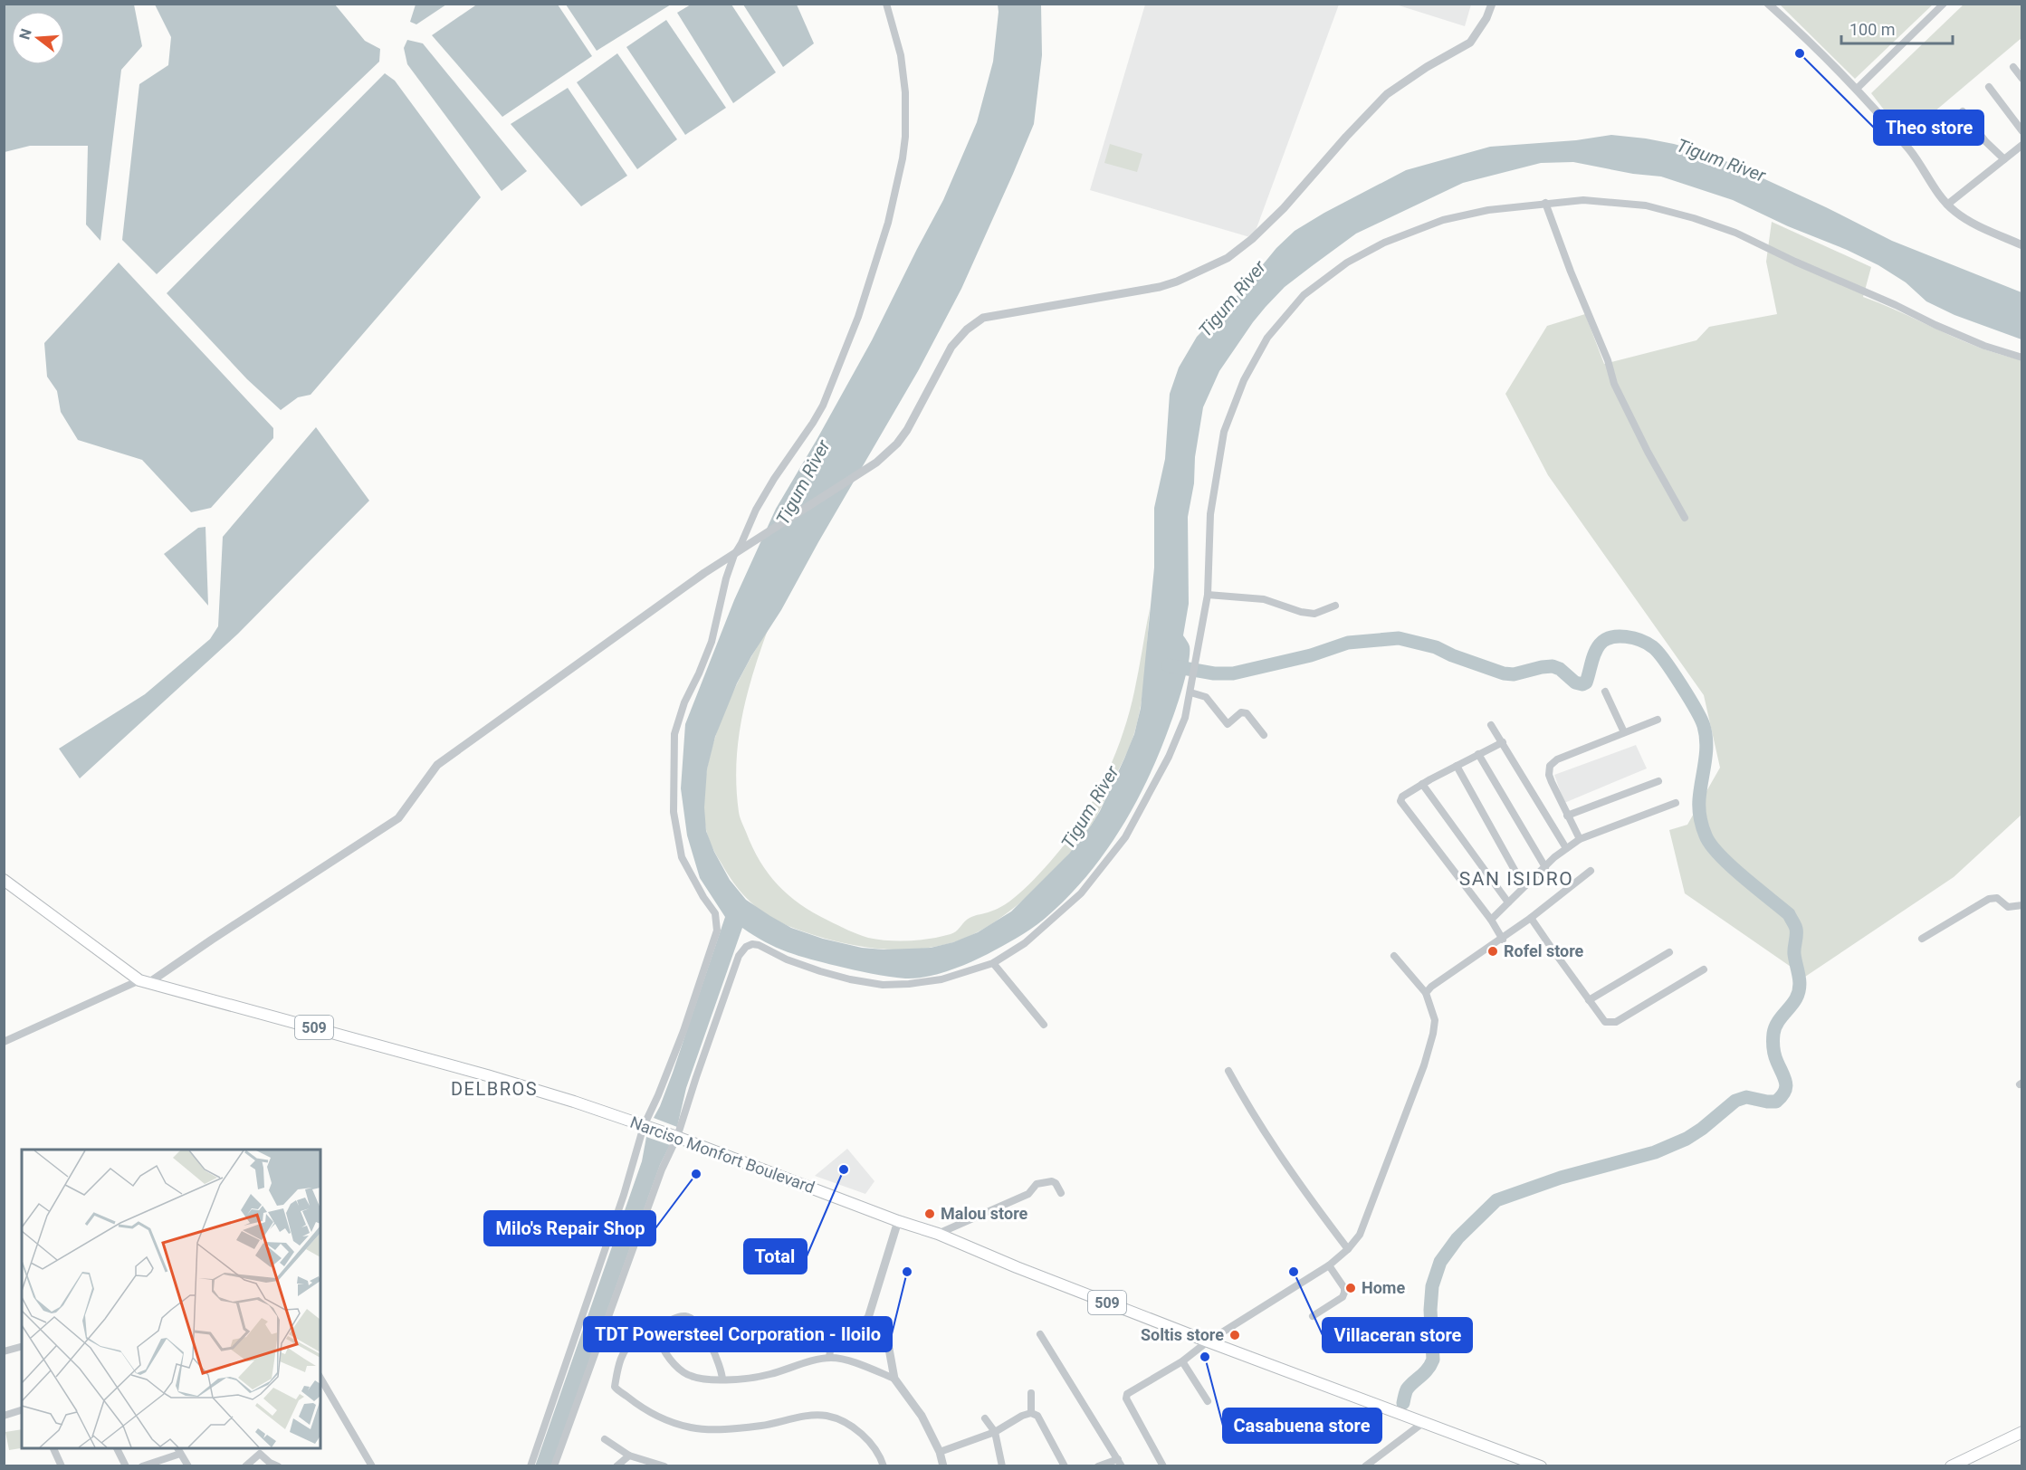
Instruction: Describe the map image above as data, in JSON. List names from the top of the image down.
{
  "streets": {
    "main road": ["509", "Narciso Monfort Boulevard"]
  },
  "districts": ["SAN ISIDRO", "DELBROS"],
  "water": ["Tigum River"],
  "places": [
    "Theo store",
    "Rofel store",
    "Total",
    "Milo's Repair Shop",
    "Malou store",
    "TDT Powersteel Corporation - Iloilo",
    "Villaceran store",
    "Home",
    "Soltis store",
    "Casabuena store"
  ],
  "scale_bar": "100 m",
  "north": "left"
}
